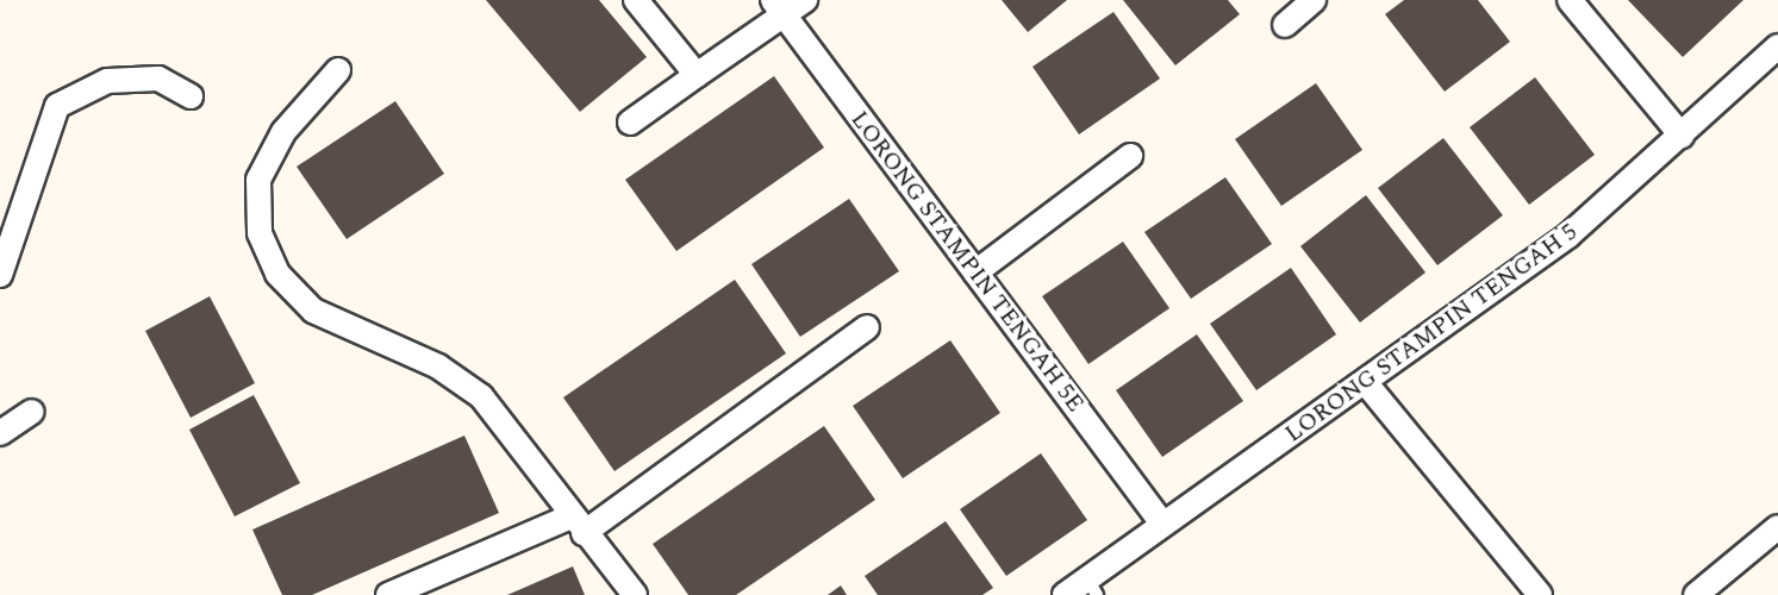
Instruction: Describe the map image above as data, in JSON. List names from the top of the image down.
{
  "streets": {
    "street": ["LORONG STAMPIN TENGAH 5E", "LORONG STAMPIN TENGAH 5"]
  },
  "crossings": [
    ["LORONG STAMPIN TENGAH 5E", "LORONG STAMPIN TENGAH 5"]
  ]
}
